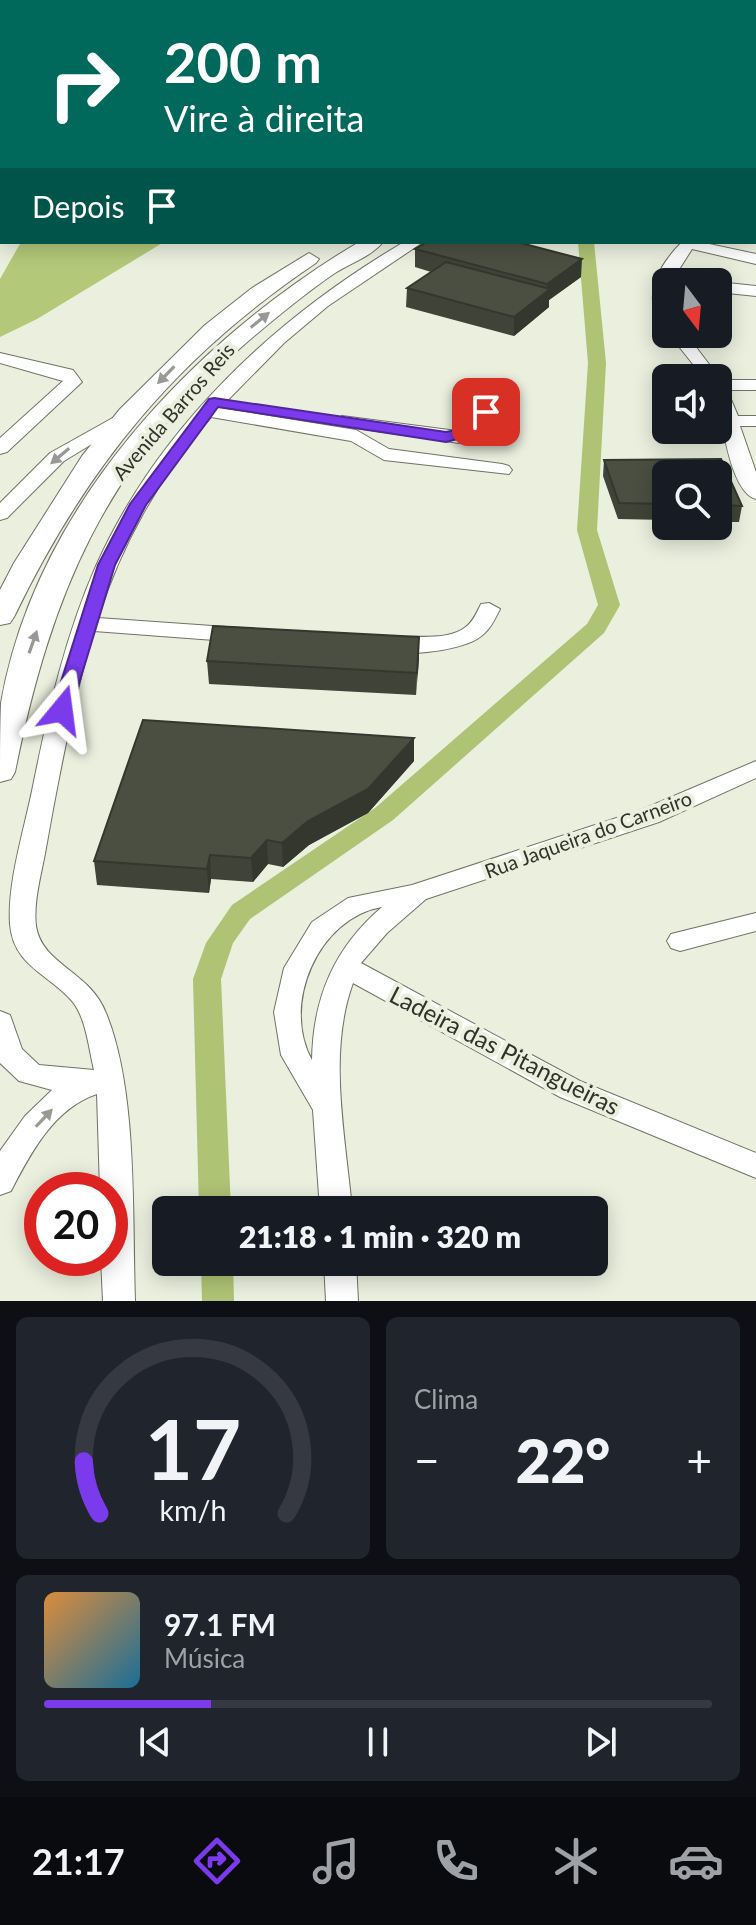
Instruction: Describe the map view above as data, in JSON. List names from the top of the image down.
{
  "streets": {
    "main road": ["Avenida Barros Reis"],
    "street": ["Rua Jaqueira do Carneiro", "Ladeira das Pitangueiras"]
  },
  "crossings": [
    ["Rua Jaqueira do Carneiro", "Ladeira das Pitangueiras"]
  ],
  "north": "bottom",
  "page": {
    "turn": ["200 m", "Vire à direita"],
    "then": "Depois",
    "limit": "20",
    "trip": "21:18 · 1 min · 320 m",
    "tile": "Clima",
    "heat": ["−", "22°", "+"],
    "song": ["97.1 FM", "Música"],
    "tabs": "21:17",
    "gauge": ["17", "km/h"]
  }
}
